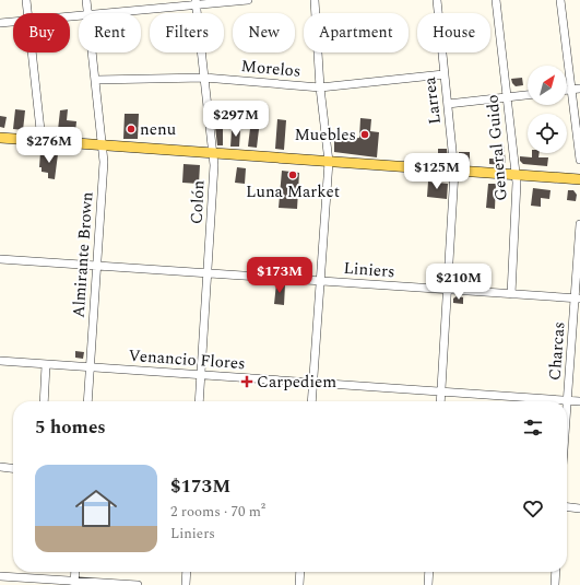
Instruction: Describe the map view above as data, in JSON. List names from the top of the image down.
{
  "streets": {
    "street": [
      "Morelos",
      "Larrea",
      "General Guido",
      "Colón",
      "Almirante Brown",
      "Liniers",
      "Charcas",
      "Venancio Flores"
    ]
  },
  "crossings": [
    ["Morelos", "Larrea"],
    ["Morelos", "Colón"],
    ["Morelos", "Almirante Brown"],
    ["Larrea", "Liniers"],
    ["Larrea", "Venancio Flores"],
    ["General Guido", "Liniers"],
    ["Colón", "Liniers"],
    ["Colón", "Venancio Flores"],
    ["Almirante Brown", "Liniers"],
    ["Almirante Brown", "Venancio Flores"],
    ["Liniers", "Charcas"],
    ["Charcas", "Venancio Flores"]
  ],
  "places": {
    "other": ["nenu", "Muebles", "Luna Market"],
    "health": ["Carpediem"]
  },
  "north": "top right",
  "page": {
    "chip": [
      "Buy",
      "Rent",
      "Filters",
      "New",
      "Apartment",
      "House"
    ],
    "price": [
      "$297M",
      "$276M",
      "$125M",
      "$173M",
      "$210M"
    ],
    "heading": "5 homes",
    "list": [
      {
        "name": "$173M",
        "note": "2 rooms · 70 m² · Liniers"
      }
    ]
  }
}
